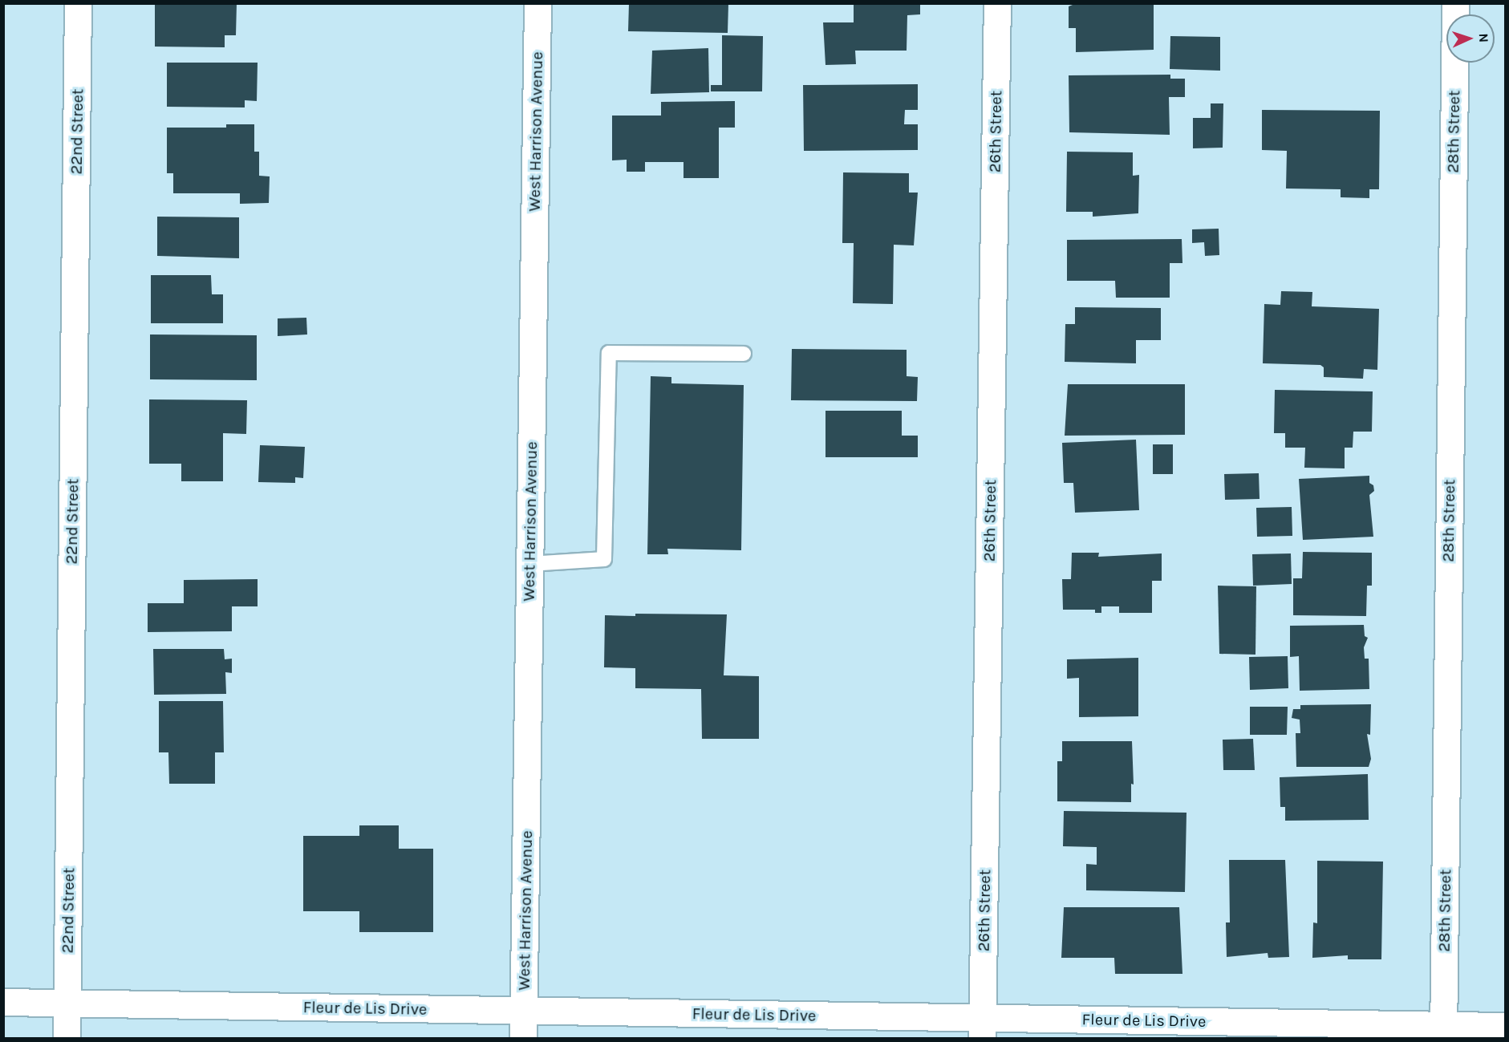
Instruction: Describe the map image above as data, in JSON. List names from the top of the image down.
{
  "streets": {
    "street": [
      "22nd Street",
      "West Harrison Avenue",
      "26th Street",
      "28th Street",
      "Fleur de Lis Drive"
    ]
  },
  "crossings": [
    ["22nd Street", "Fleur de Lis Drive"],
    ["West Harrison Avenue", "Fleur de Lis Drive"],
    ["26th Street", "Fleur de Lis Drive"],
    ["28th Street", "Fleur de Lis Drive"]
  ],
  "north": "right"
}
